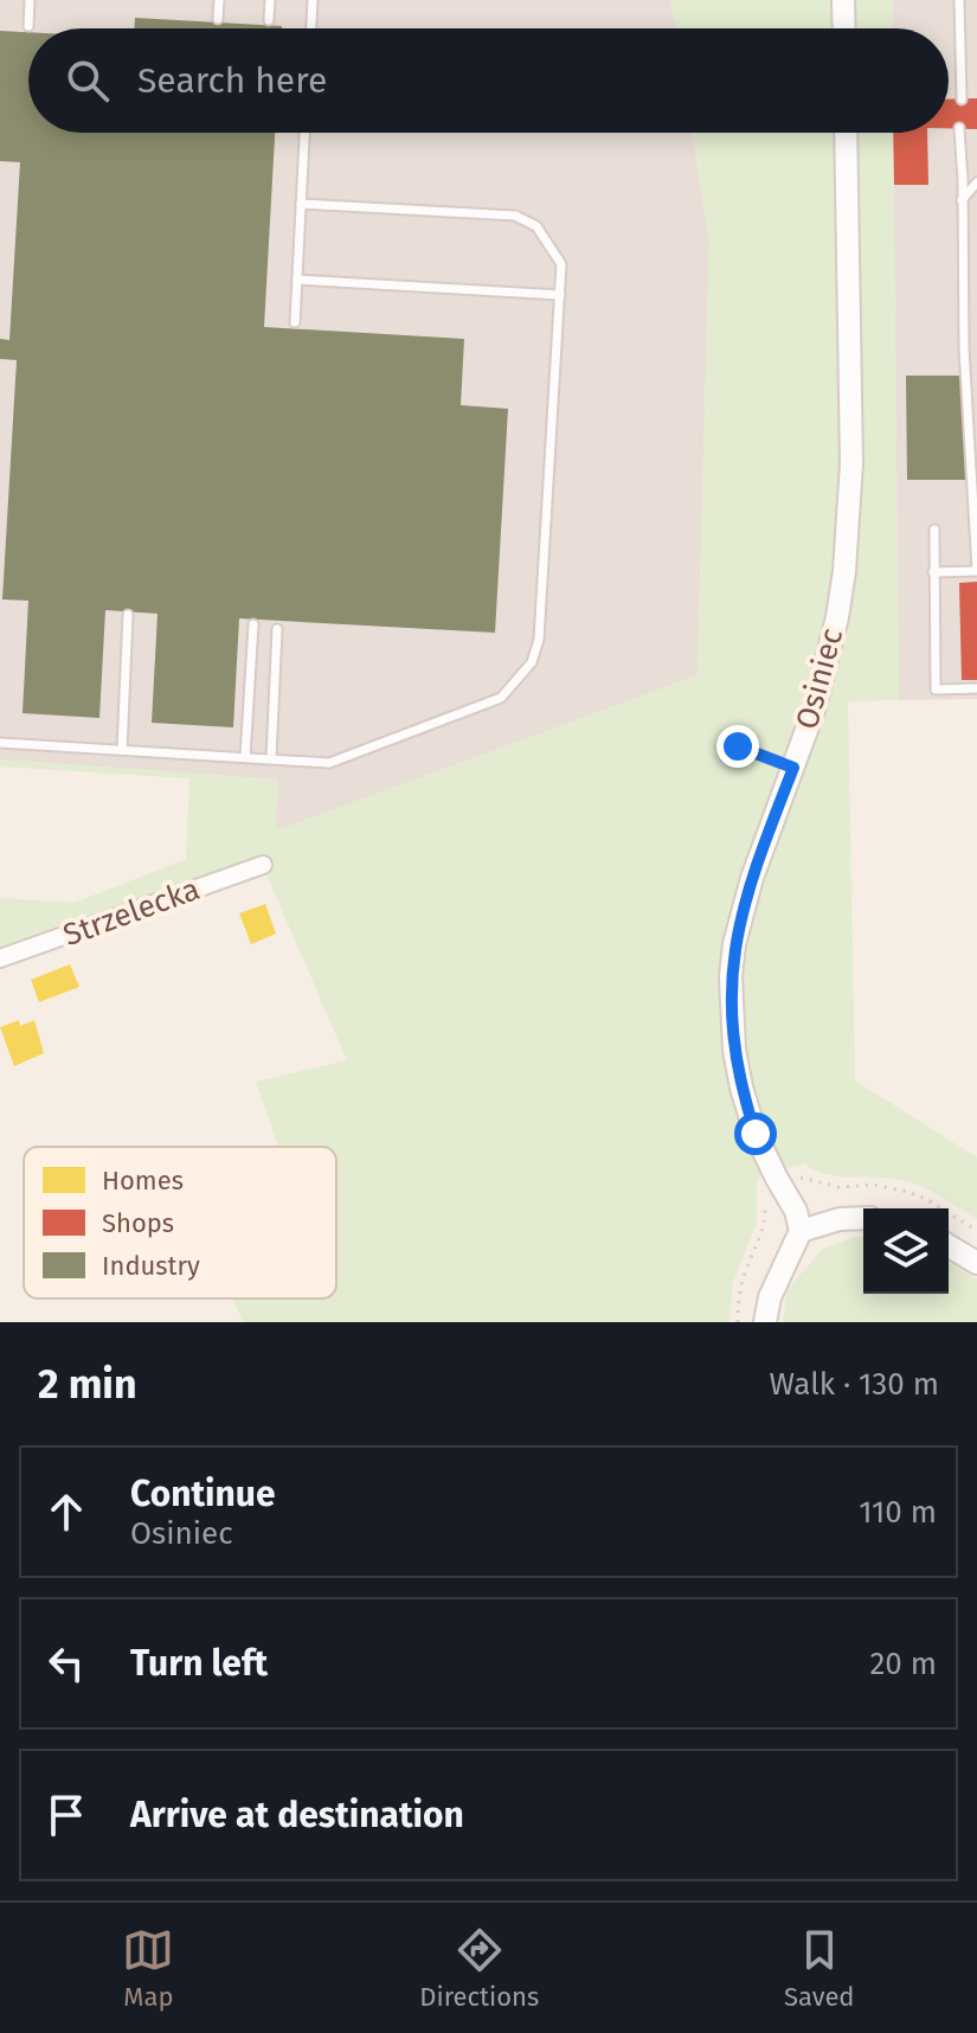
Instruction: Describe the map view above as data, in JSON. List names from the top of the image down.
{
  "streets": {
    "street": ["Osiniec", "Strzelecka"]
  },
  "legend": ["Homes", "Shops", "Industry"],
  "page": {
    "search": "Search here",
    "heading": ["2 min", "Walk · 130 m"],
    "list": [
      ["Continue", "Osiniec", "110 m"],
      ["Turn left", "20 m"],
      "Arrive at destination"
    ],
    "nav": ["Map", "Directions", "Saved"]
  }
}
